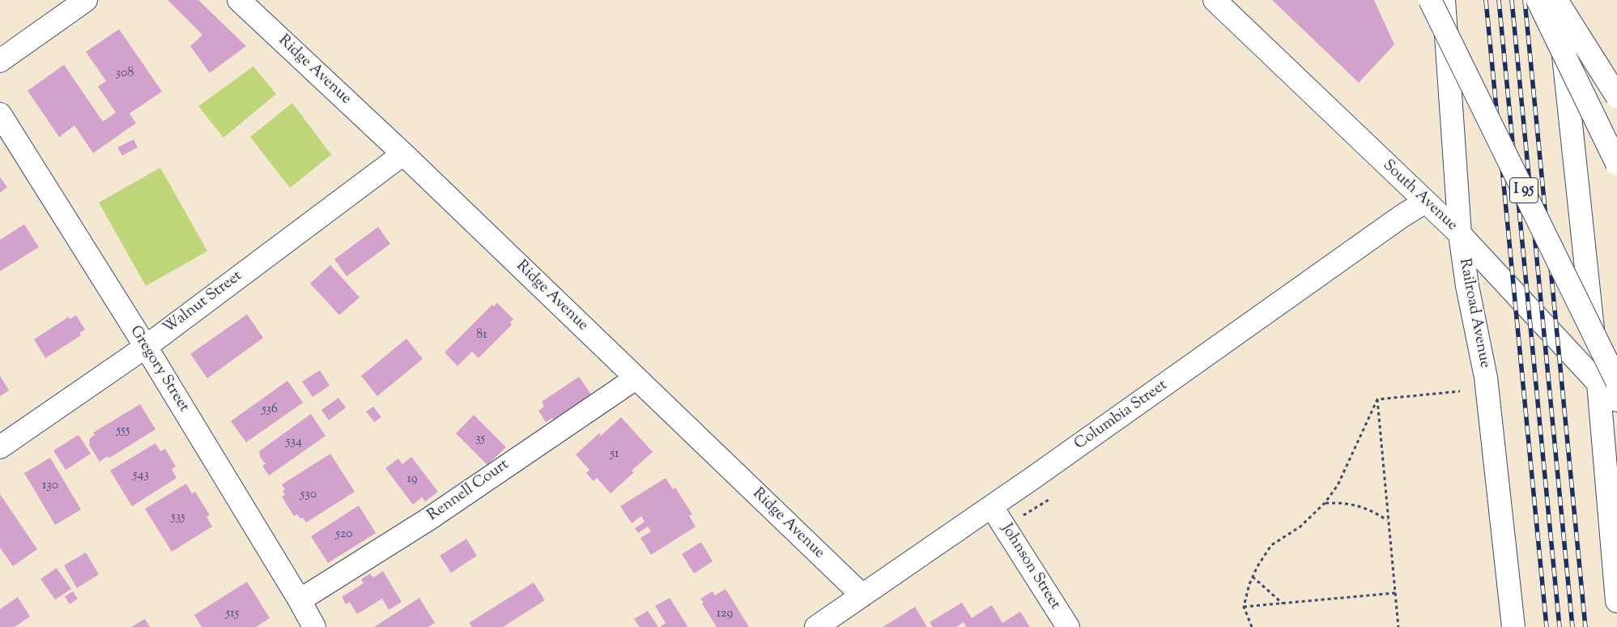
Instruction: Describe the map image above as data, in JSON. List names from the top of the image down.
{
  "streets": {
    "main road": [
      "Ridge Avenue",
      "I 95",
      "South Avenue",
      "Walnut Street",
      "Railroad Avenue",
      "Gregory Street",
      "Columbia Street",
      "Rennell Court",
      "Johnson Street"
    ]
  },
  "crossings": [
    ["Ridge Avenue", "Walnut Street"],
    ["Ridge Avenue", "Columbia Street"],
    ["Ridge Avenue", "Rennell Court"],
    ["I 95", "South Avenue"],
    ["South Avenue", "Railroad Avenue"],
    ["South Avenue", "Columbia Street"],
    ["Walnut Street", "Gregory Street"],
    ["Gregory Street", "Rennell Court"],
    ["Columbia Street", "Johnson Street"]
  ],
  "house_numbers": [
    "308",
    "81",
    "536",
    "555",
    "35",
    "534",
    "51",
    "543",
    "19",
    "130",
    "530",
    "535",
    "520",
    "515",
    "129"
  ]
}
